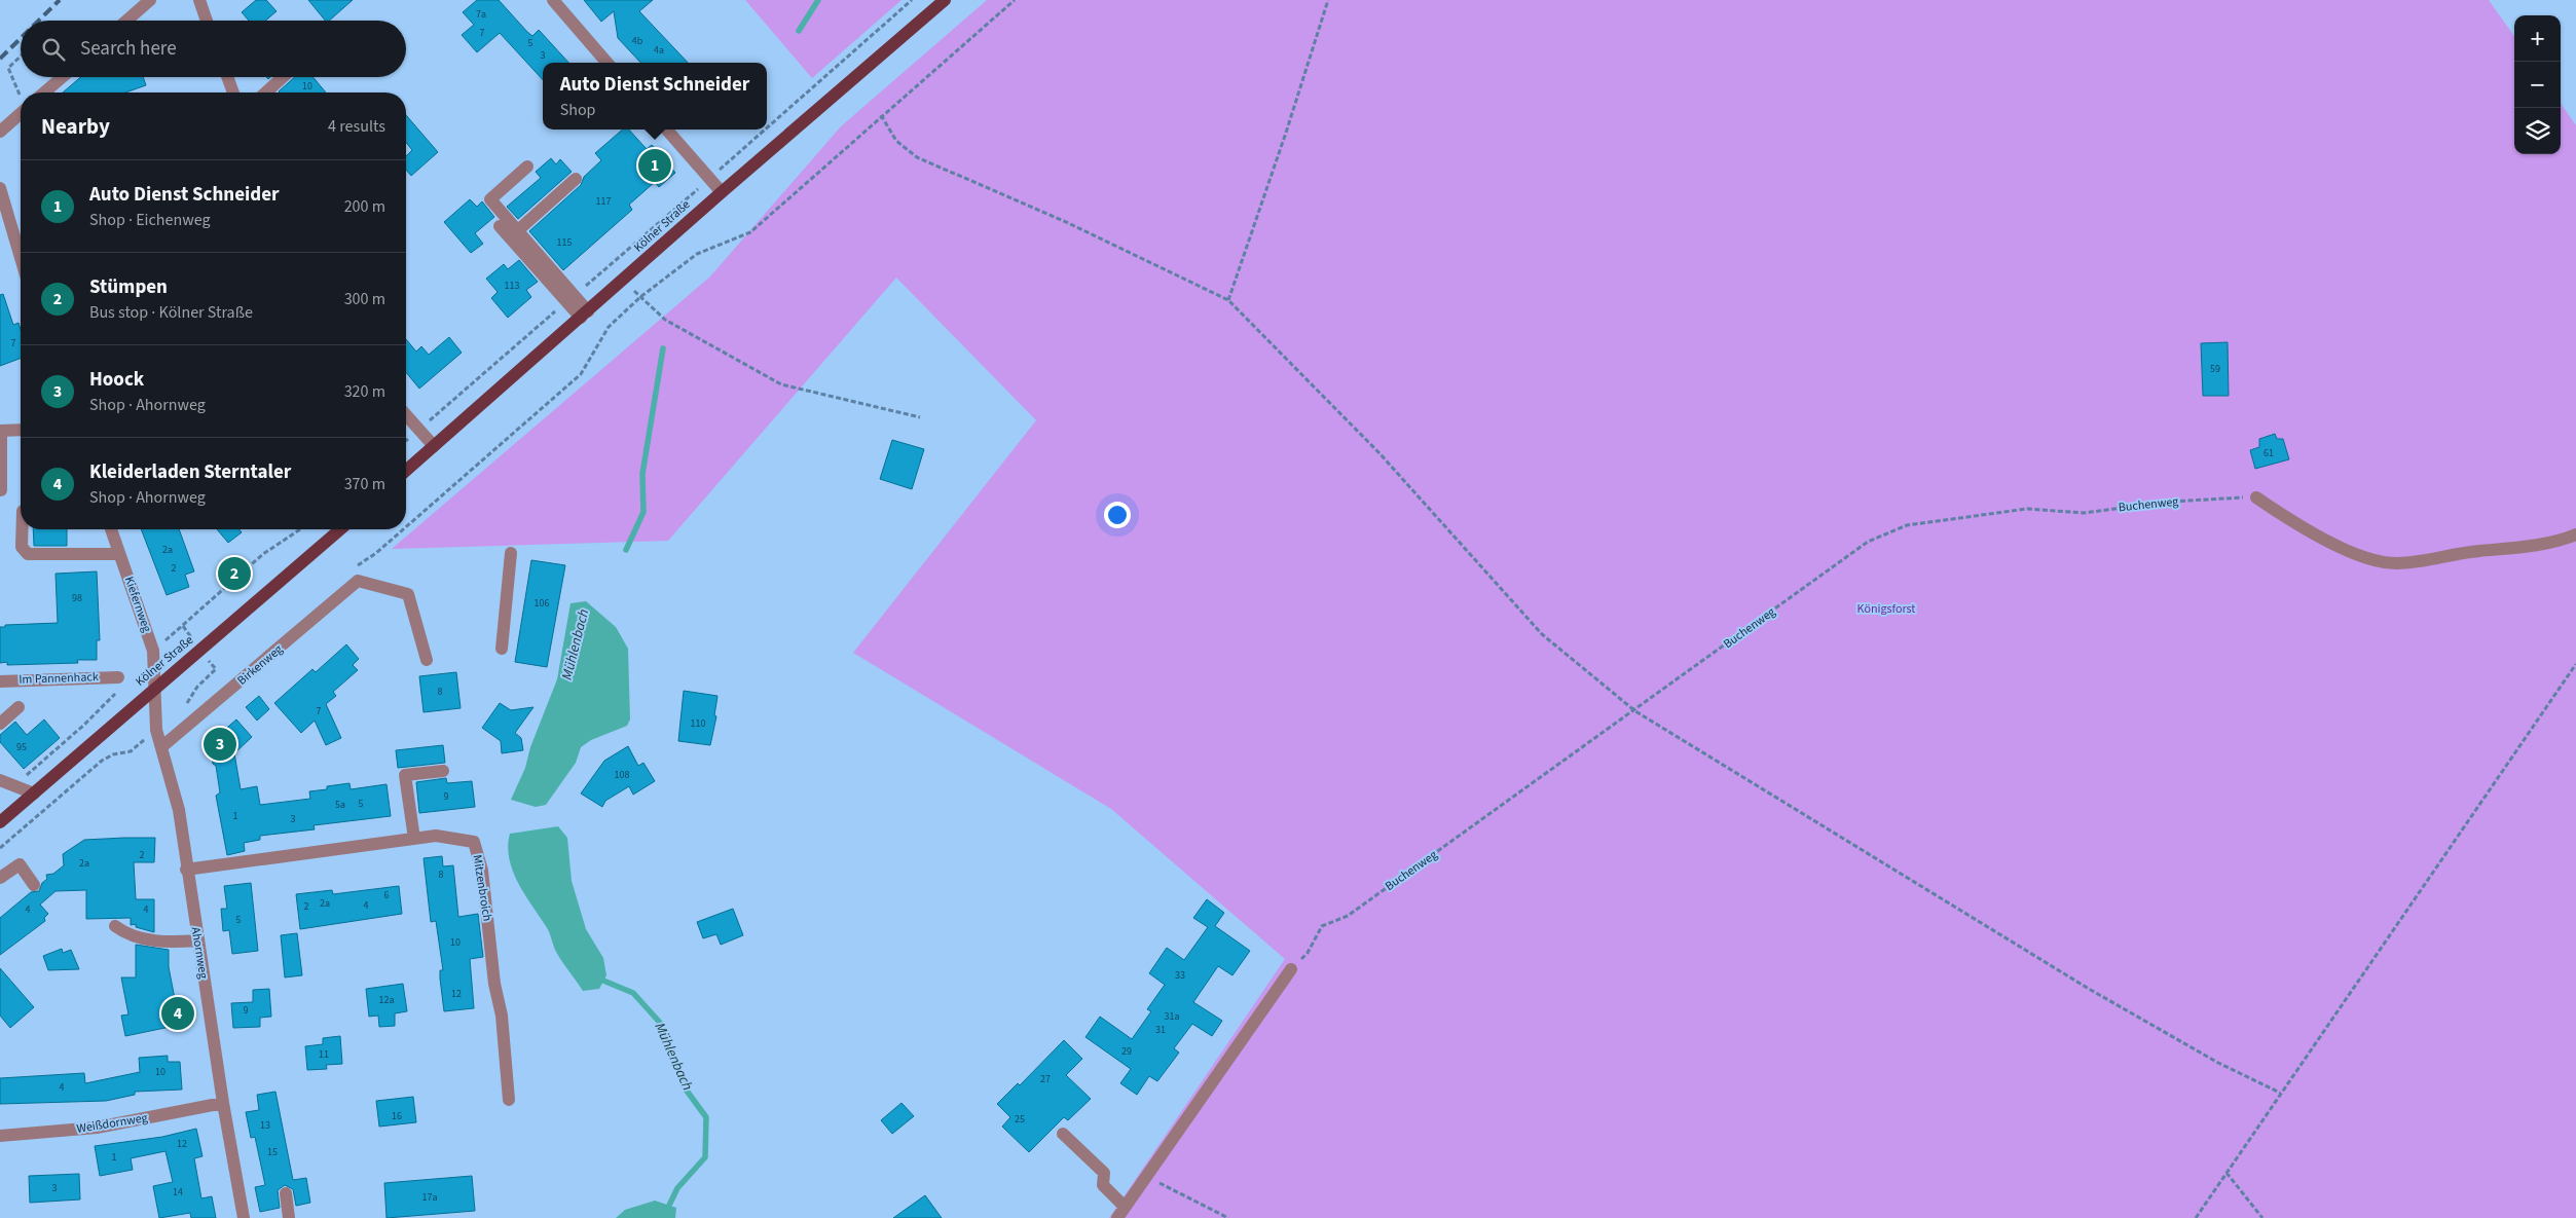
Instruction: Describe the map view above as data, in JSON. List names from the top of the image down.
{
  "streets": {
    "main road": ["Kölner Straße"],
    "street": [
      "Kiefernweg",
      "Birkenweg",
      "Im Pannenhack",
      "Mitzenbroich",
      "Ahornweg",
      "Weißdornweg"
    ],
    "path": ["Buchenweg"]
  },
  "crossings": [
    ["Kölner Straße", "Kiefernweg"],
    ["Kölner Straße", "Ahornweg"],
    ["Kiefernweg", "Ahornweg"],
    ["Birkenweg", "Ahornweg"],
    ["Mitzenbroich", "Ahornweg"],
    ["Ahornweg", "Weißdornweg"]
  ],
  "water": ["Mühlenbach"],
  "parks": ["Königsforst"],
  "house_numbers": [
    "7a",
    "7",
    "4b",
    "5",
    "4a",
    "3",
    "10",
    "117",
    "115",
    "113",
    "7",
    "59",
    "61",
    "2a",
    "2",
    "98",
    "106",
    "8",
    "7",
    "110",
    "95",
    "108",
    "9",
    "5",
    "5a",
    "1",
    "3",
    "2",
    "2a",
    "8",
    "6",
    "2a",
    "4",
    "2",
    "4",
    "4",
    "5",
    "10",
    "33",
    "12",
    "12a",
    "9",
    "31a",
    "31",
    "29",
    "11",
    "10",
    "27",
    "4",
    "16",
    "25",
    "13",
    "12",
    "15",
    "1",
    "3",
    "14",
    "17a"
  ],
  "page": {
    "map_buttons": ["+", "−"],
    "search": "Search here",
    "popup": ["Auto Dienst Schneider", "Shop"],
    "heading": ["Nearby", "4 results"],
    "pins": [
      "1",
      "2",
      "3",
      "4"
    ],
    "list": [
      {
        "mark": "1",
        "name": "Auto Dienst Schneider",
        "note": "Shop · Eichenweg",
        "value": "200 m"
      },
      {
        "mark": "2",
        "name": "Stümpen",
        "note": "Bus stop · Kölner Straße",
        "value": "300 m"
      },
      {
        "mark": "3",
        "name": "Hoock",
        "note": "Shop · Ahornweg",
        "value": "320 m"
      },
      {
        "mark": "4",
        "name": "Kleiderladen Sterntaler",
        "note": "Shop · Ahornweg",
        "value": "370 m"
      }
    ]
  }
}
